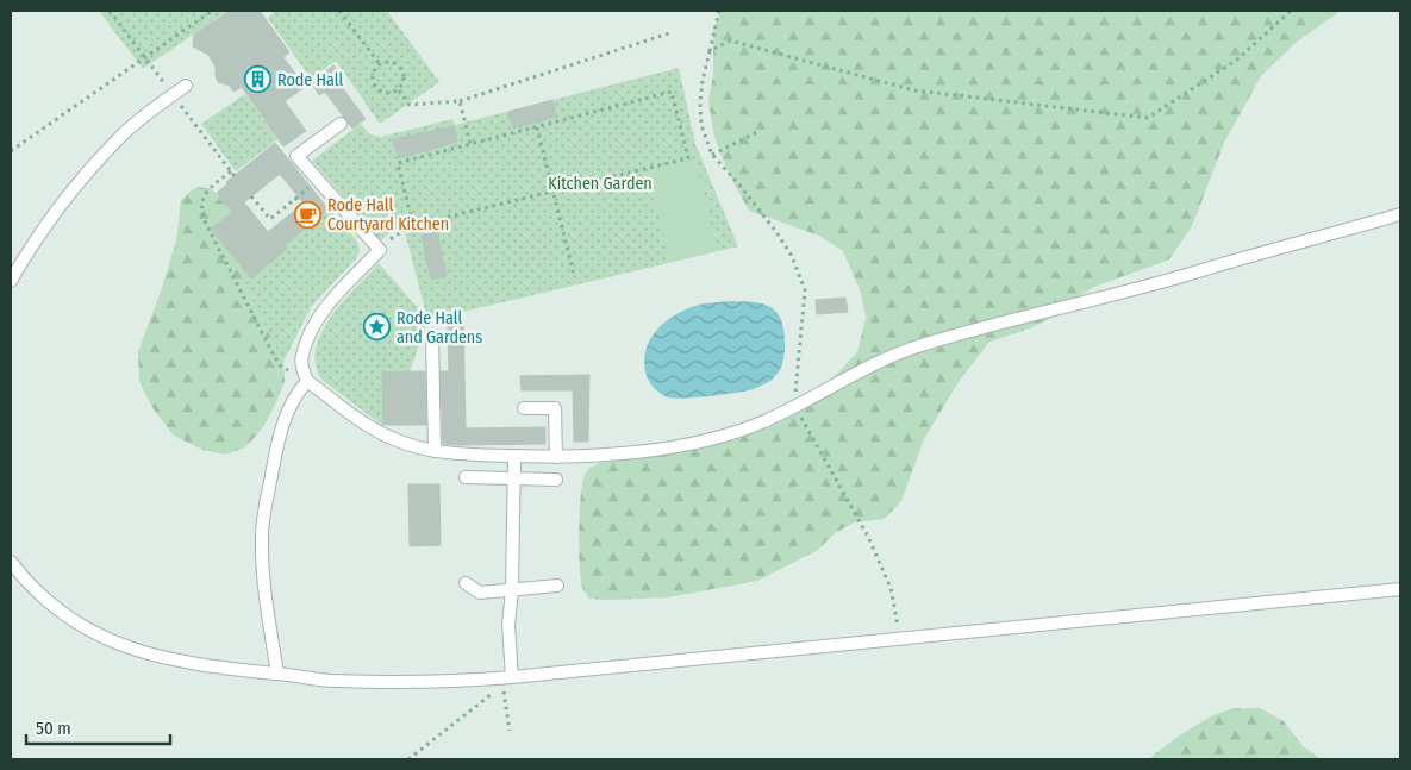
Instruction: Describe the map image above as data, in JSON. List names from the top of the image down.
{
  "parks": ["Kitchen Garden"],
  "places": {
    "building": ["Rode Hall"],
    "cafe": ["Rode Hall Courtyard Kitchen"],
    "place": ["Rode Hall and Gardens"]
  },
  "scale_bar": "50 m"
}
